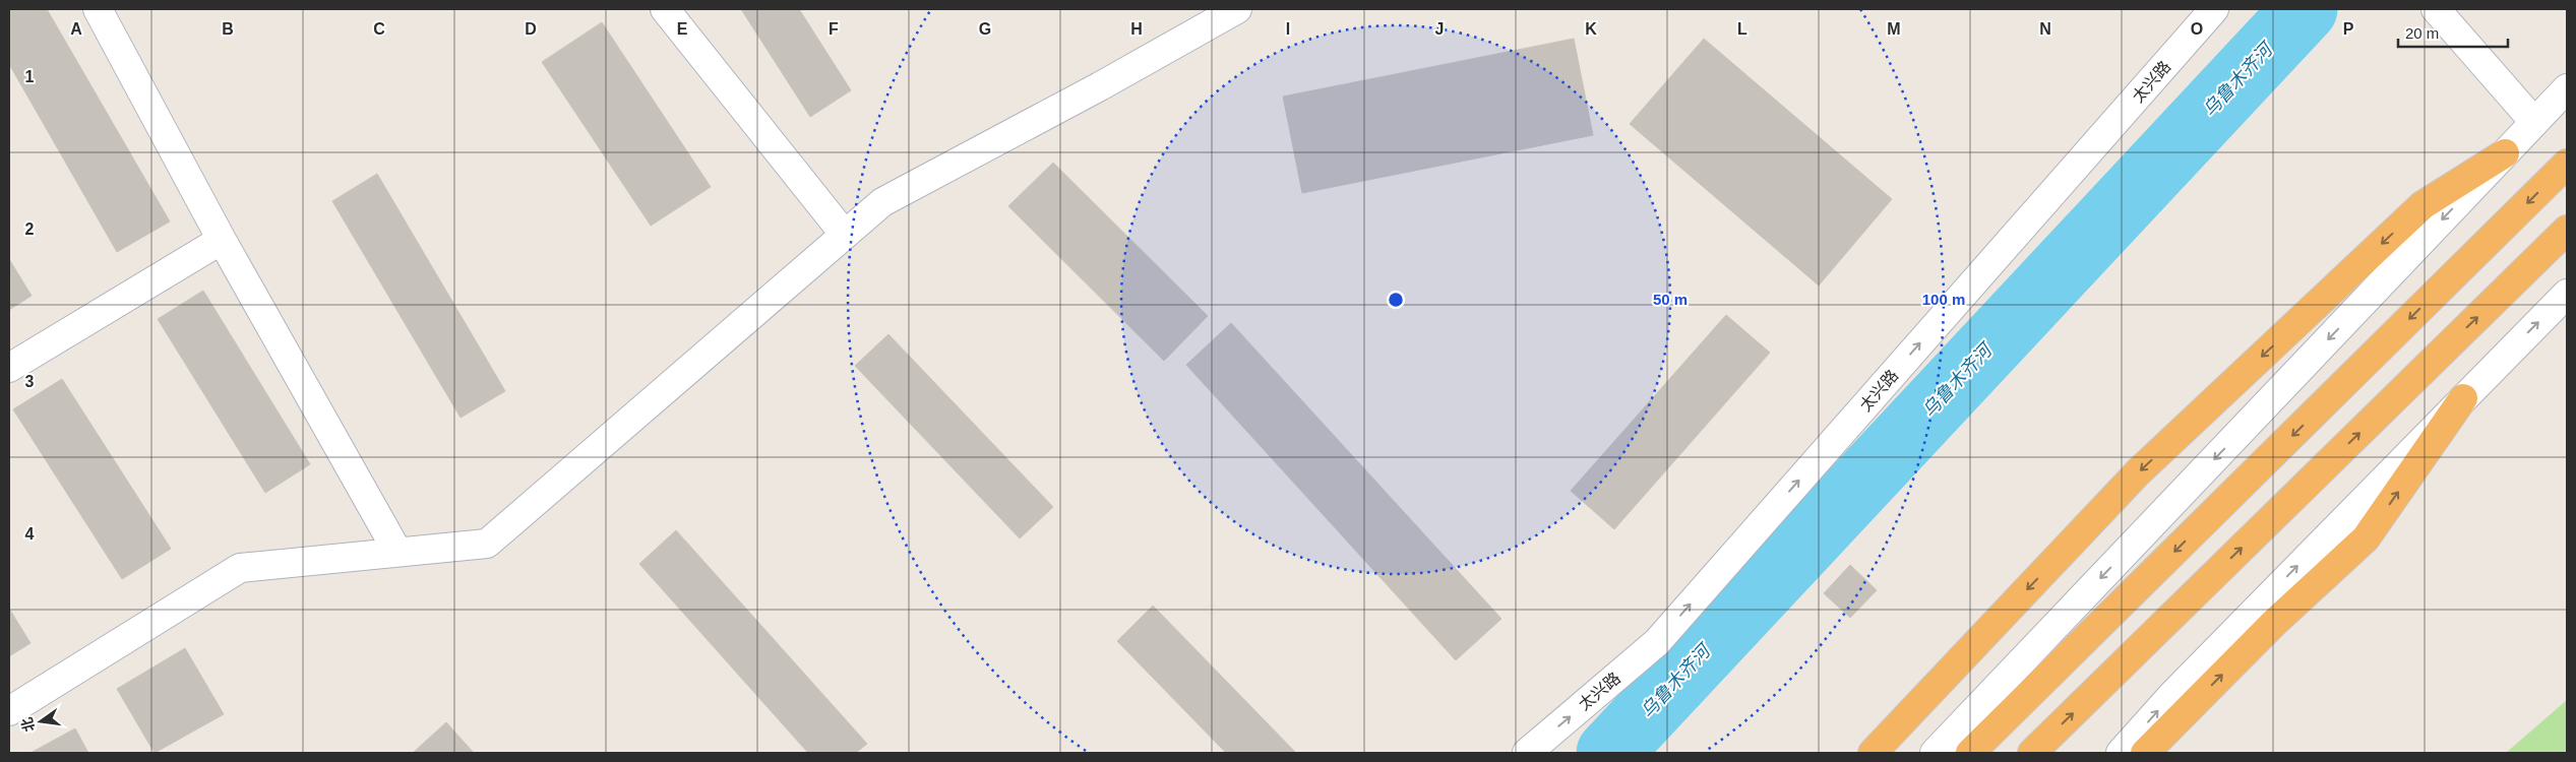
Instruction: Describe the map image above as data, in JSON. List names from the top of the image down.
{
  "streets": {
    "street": ["太兴路"]
  },
  "one_way": ["太兴路"],
  "water": ["乌鲁木齐河"],
  "scale_bar": "20 m",
  "north": "left",
  "grid": {
    "columns": [
      "A",
      "B",
      "C",
      "D",
      "E",
      "F",
      "G",
      "H",
      "I",
      "J",
      "K",
      "L",
      "M",
      "N",
      "O",
      "P"
    ],
    "rows": [
      "1",
      "2",
      "3",
      "4"
    ]
  },
  "rings": ["50 m", "100 m"]
}
